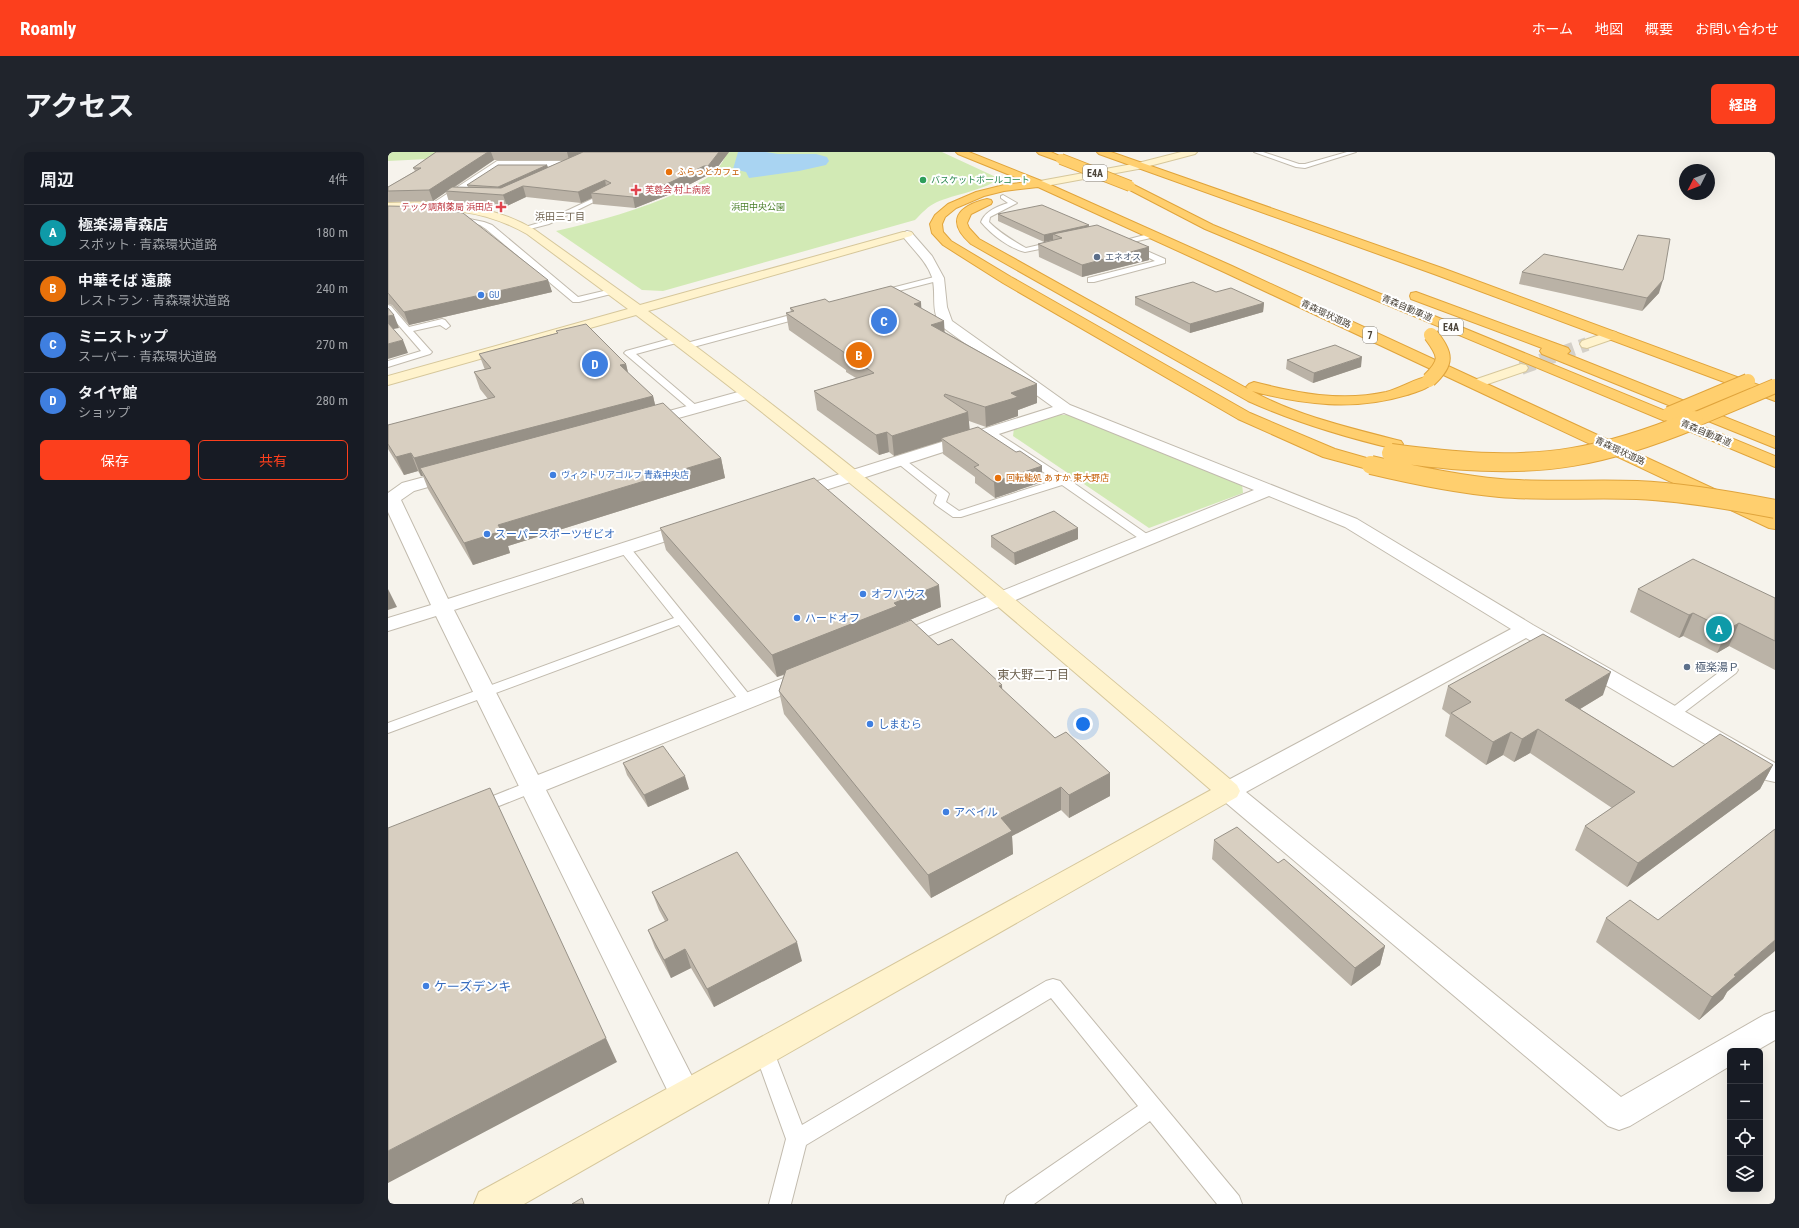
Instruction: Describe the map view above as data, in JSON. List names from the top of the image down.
{
  "streets": {
    "highway": [
      "E4A",
      "青森自動車道",
      "青森環状道路",
      "7"
    ]
  },
  "districts": ["浜田三丁目", "東大野二丁目"],
  "parks": ["浜田中央公園"],
  "places": {
    "other": [
      "ふらっとカフェ",
      "バスケットボールコート",
      "エネオス",
      "GU",
      "ヴィクトリアゴルフ 青森中央店",
      "回転鮨処 あすか 東大野店",
      "スーパースポーツゼビオ",
      "オフハウス",
      "ハードオフ",
      "極楽湯Ｐ",
      "しまむら",
      "アベイル",
      "ケーズデンキ"
    ],
    "health": ["芙蓉会 村上病院", "テック調剤薬局 浜田店"]
  },
  "north": "bottom left",
  "page": {
    "header": "Roamly",
    "nav": [
      "ホーム",
      "地図",
      "概要",
      "お問い合わせ"
    ],
    "title": "アクセス",
    "buttons": [
      "経路",
      ["保存", "共有"]
    ],
    "heading": ["周辺", "4件"],
    "list": [
      {
        "mark": "A",
        "name": "極楽湯青森店",
        "note": "スポット · 青森環状道路",
        "value": "180 m"
      },
      {
        "mark": "B",
        "name": "中華そば 遠藤",
        "note": "レストラン · 青森環状道路",
        "value": "240 m"
      },
      {
        "mark": "C",
        "name": "ミニストップ",
        "note": "スーパー · 青森環状道路",
        "value": "270 m"
      },
      {
        "mark": "D",
        "name": "タイヤ館",
        "note": "ショップ",
        "value": "280 m"
      }
    ],
    "pins": [
      "C",
      "B",
      "D",
      "A"
    ],
    "map_buttons": ["+", "−"]
  }
}
